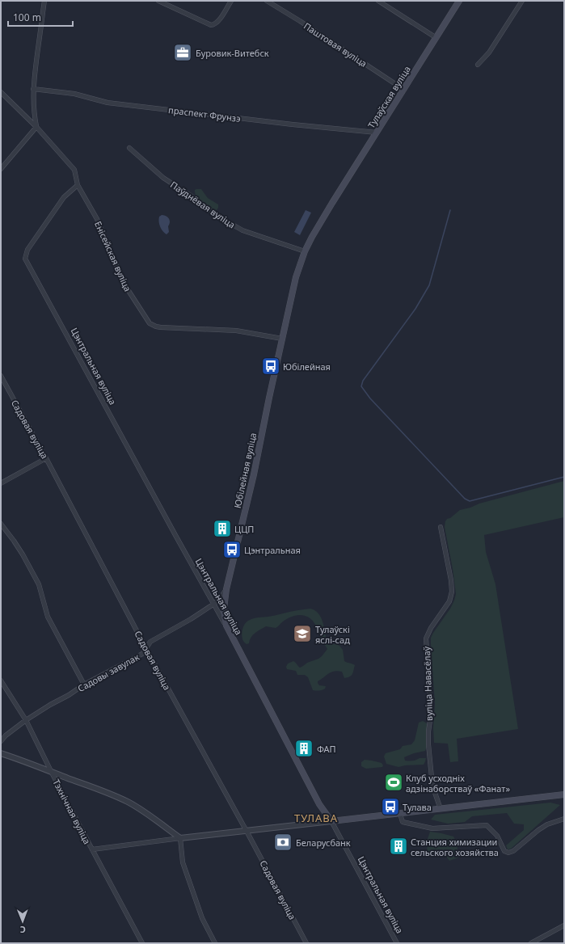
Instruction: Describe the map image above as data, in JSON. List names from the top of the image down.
{
  "streets": {
    "main road": ["Тулаўская вуліца", "Цэнтральная вуліца", "Юбілейная вуліца"],
    "street": [
      "Паштовая вуліца",
      "праспект Фрунзэ",
      "Паўднёвая вуліца",
      "Енісейская вуліца",
      "Садовая вуліца",
      "Садовы завулак",
      "вуліца Навасёлаў",
      "Тэхнічная вуліца"
    ]
  },
  "crossings": [
    ["Паштовая вуліца", "Тулаўская вуліца"],
    ["Тулаўская вуліца", "праспект Фрунзэ"],
    ["Тулаўская вуліца", "Паўднёвая вуліца"],
    ["Тулаўская вуліца", "Юбілейная вуліца"],
    ["Паўднёвая вуліца", "Юбілейная вуліца"],
    ["Енісейская вуліца", "Цэнтральная вуліца"],
    ["Енісейская вуліца", "Юбілейная вуліца"],
    ["Цэнтральная вуліца", "Юбілейная вуліца"],
    ["Цэнтральная вуліца", "Садовы завулак"],
    ["Садовая вуліца", "Садовы завулак"],
    ["Юбілейная вуліца", "Садовы завулак"],
    ["Садовы завулак", "Тэхнічная вуліца"]
  ],
  "districts": ["ТУЛАВА"],
  "places": {
    "office": ["Буровик-Витебск"],
    "bus stop": ["Юбілейная", "Цэнтральная", "Тулава"],
    "building": ["ЦЦП", "ФАП", "Станция химизации сельского хозяйства"],
    "school or university": ["Тулаўскі яслі-сад"],
    "sports": ["Клуб усходніх адзінаборстваў «Фанат»"],
    "bank": ["Беларусбанк"]
  },
  "scale_bar": "100 m",
  "north": "bottom"
}
